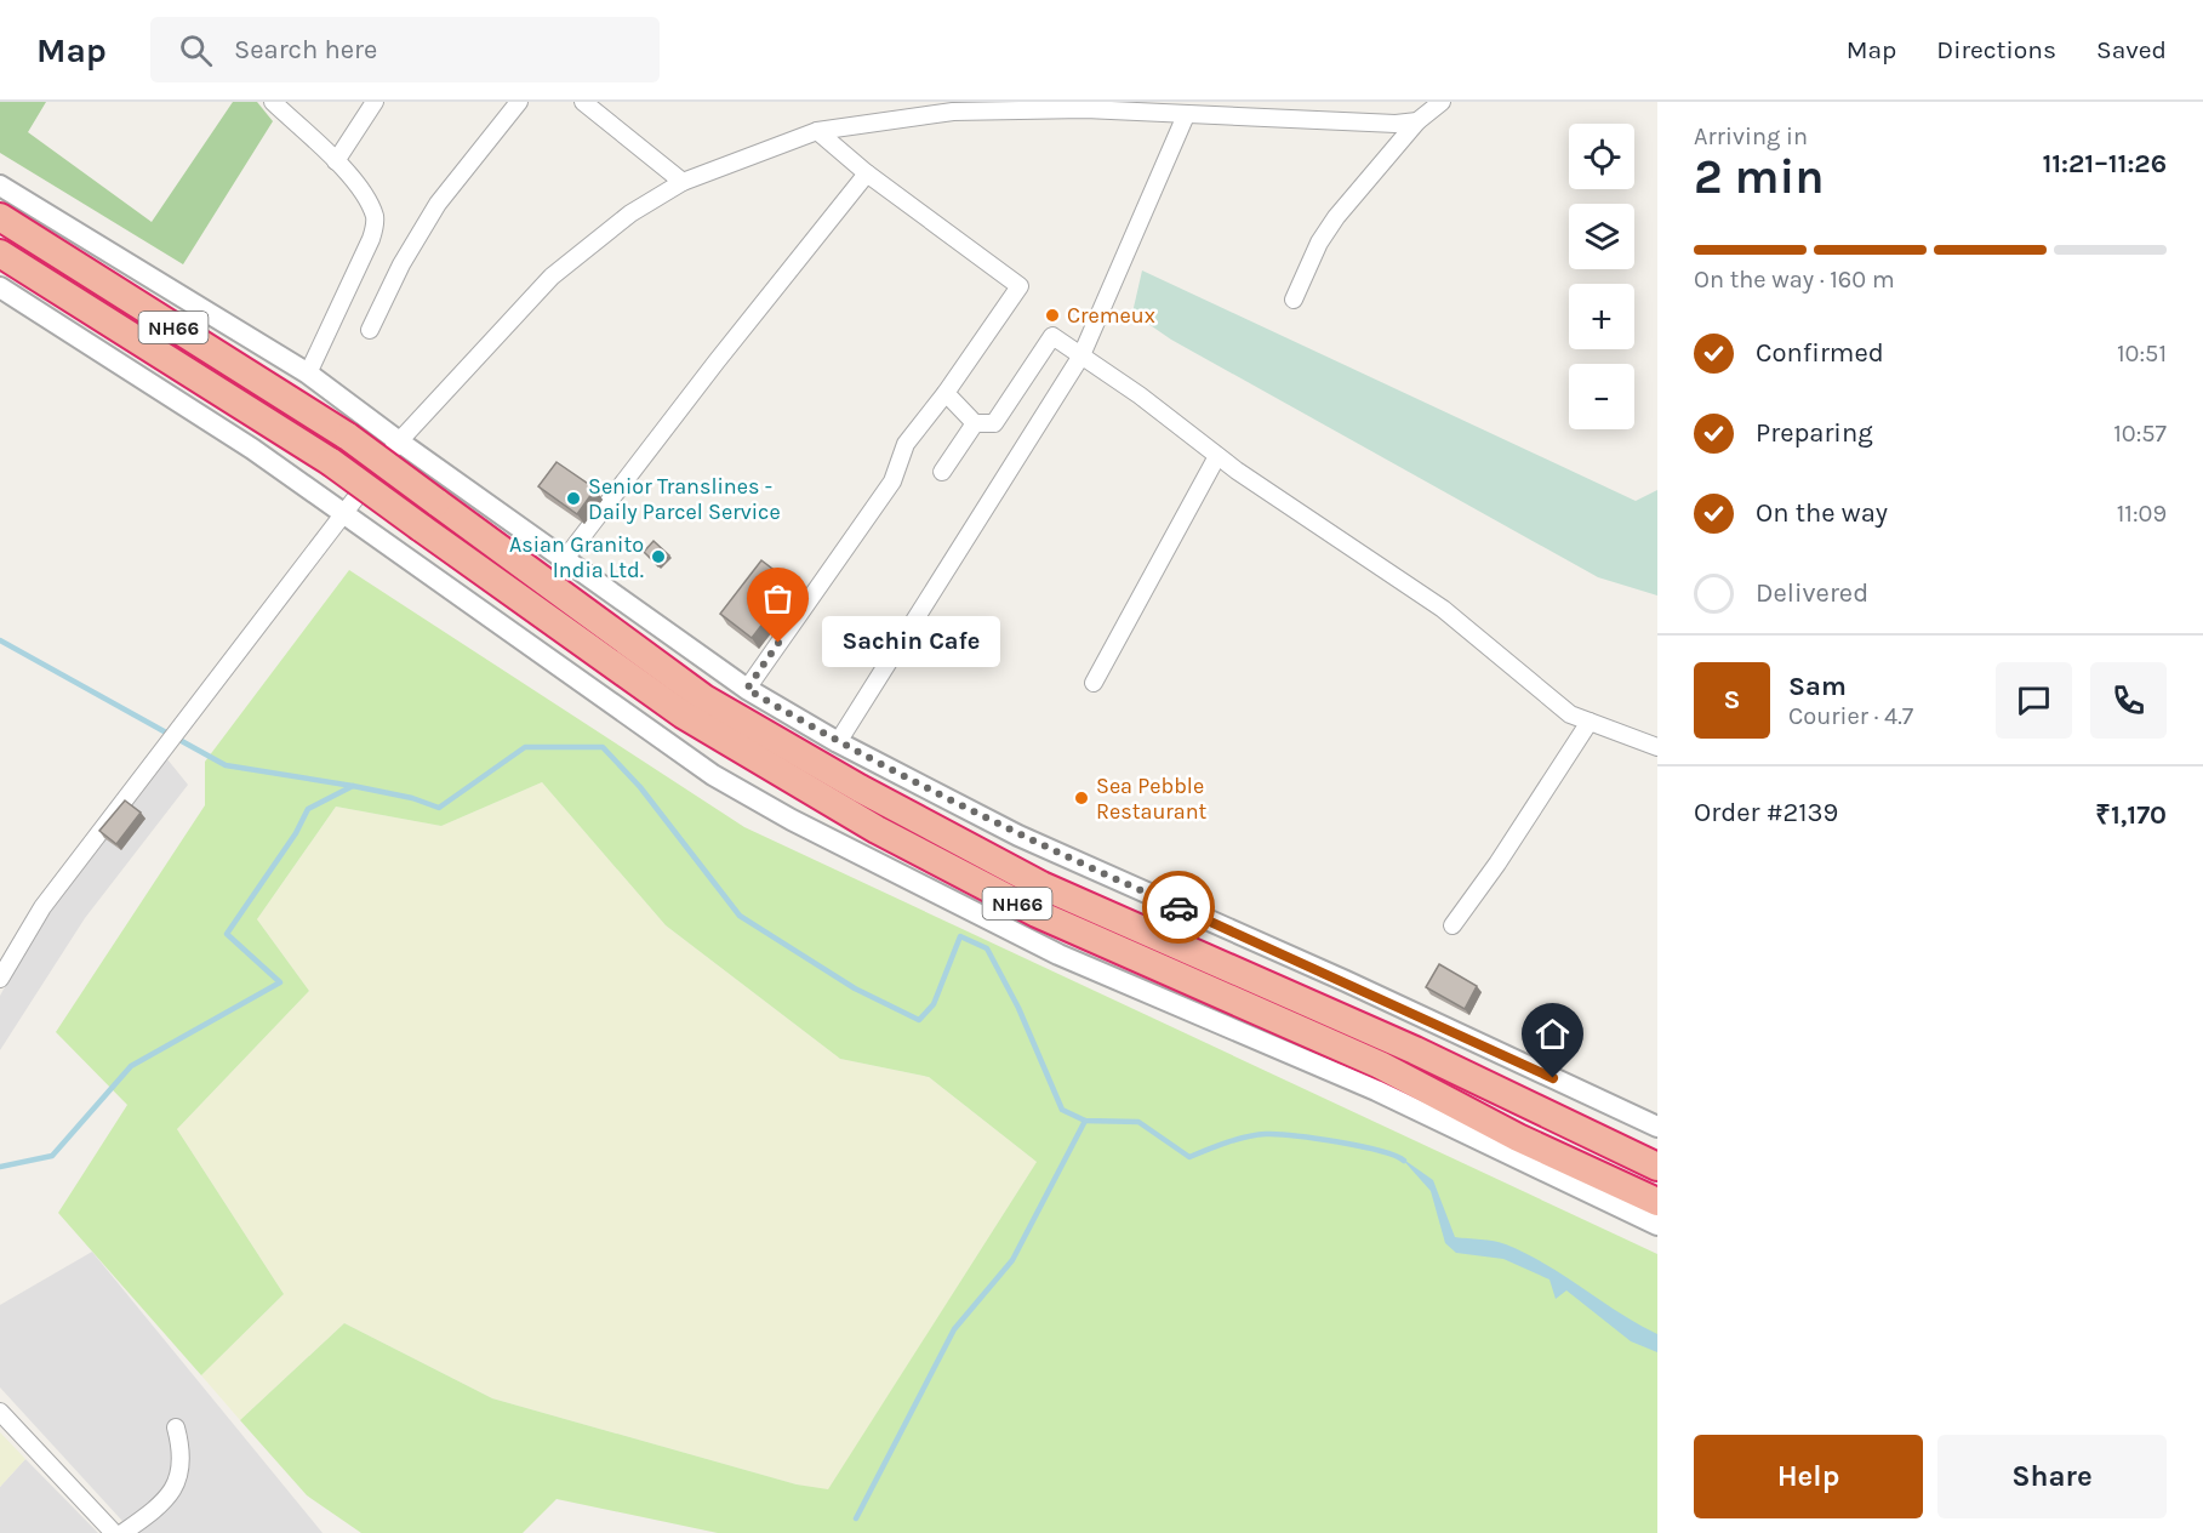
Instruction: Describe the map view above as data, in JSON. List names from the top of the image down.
{
  "streets": {
    "highway": ["NH66"]
  },
  "places": [
    "Cremeux",
    "Senior Translines - Daily Parcel Service",
    "Asian Granito India Ltd.",
    "Sachin Cafe",
    "Sea Pebble Restaurant"
  ],
  "page": {
    "header": "Map",
    "search": "Search here",
    "nav": ["Map", "Directions", "Saved"],
    "heading": ["2 min", "Arriving in", "11:21–11:26"],
    "panel": [
      "Sam",
      "Courier · 4.7",
      "Order #2139",
      "₹1,170"
    ],
    "map_buttons": ["+", "−"],
    "bar": "On the way · 160 m",
    "list": [
      ["Confirmed", "10:51"],
      ["Preparing", "10:57"],
      ["On the way", "11:09"],
      "Delivered"
    ],
    "bubble": "Sachin Cafe",
    "round": "S",
    "buttons": ["Help", "Share"]
  }
}
